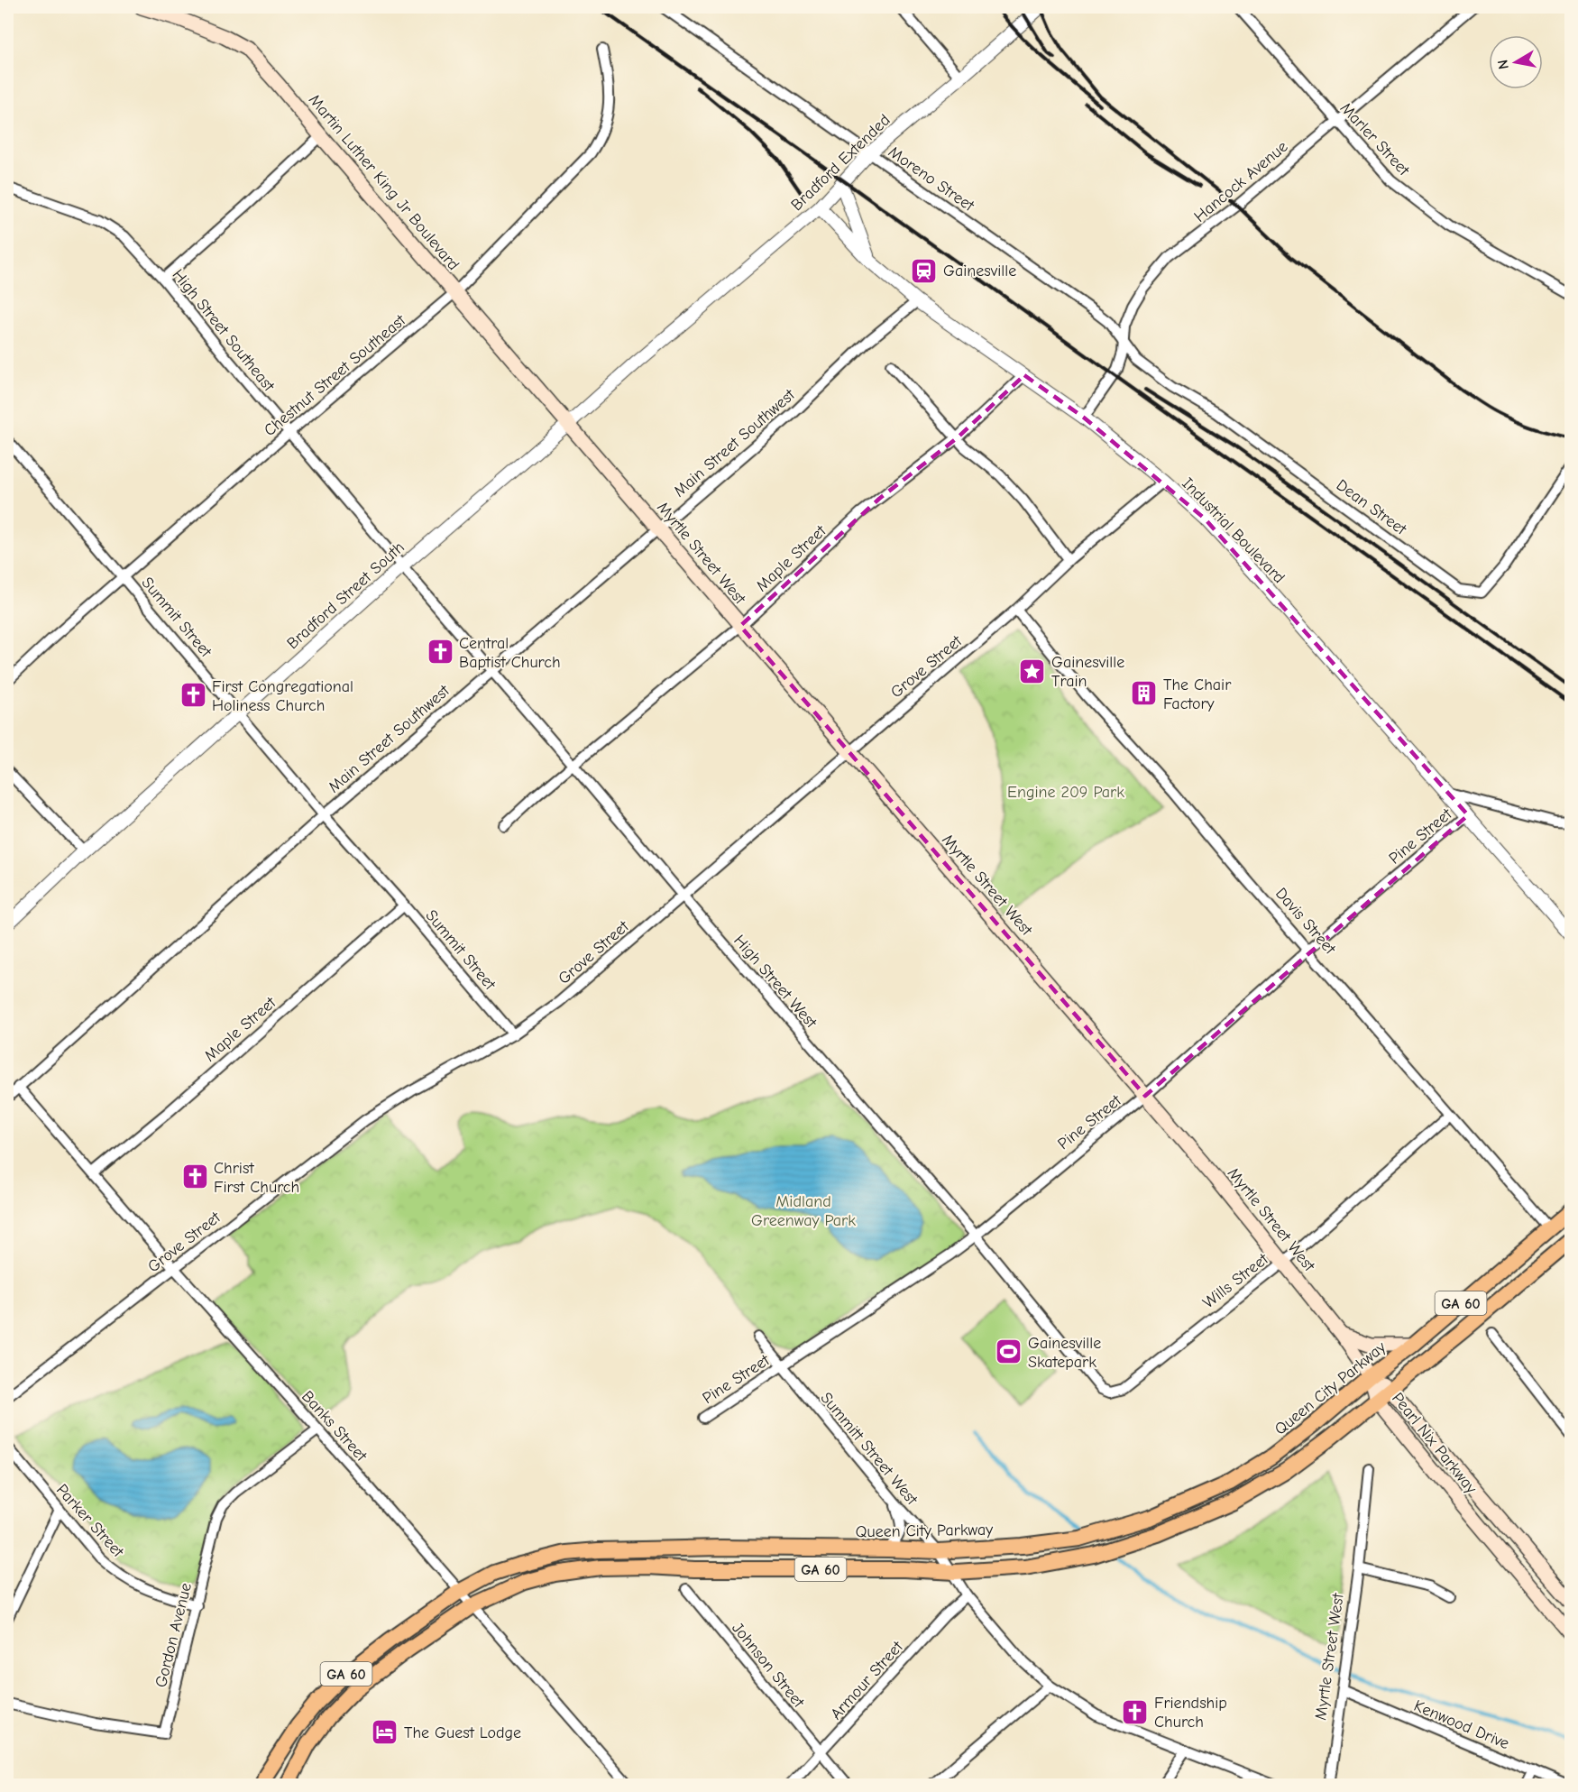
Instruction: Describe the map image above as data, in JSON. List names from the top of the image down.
{
  "streets": {
    "main road": [
      "Martin Luther King Jr Boulevard",
      "Myrtle Street West",
      "Davis Street",
      "GA 60",
      "Queen City Parkway",
      "Pearl Nix Parkway"
    ],
    "street": [
      "Marler Street",
      "Bradford Extended",
      "Moreno Street",
      "Hancock Avenue",
      "High Street Southeast",
      "Chestnut Street Southeast",
      "Main Street Southwest",
      "Dean Street",
      "Industrial Boulevard",
      "Maple Street",
      "Bradford Street South",
      "Summit Street",
      "Grove Street",
      "Pine Street",
      "High Street West",
      "Wills Street",
      "Banks Street",
      "Summitt Street West",
      "Parker Street",
      "Gordon Avenue",
      "Johnson Street",
      "Armour Street",
      "Kenwood Drive"
    ]
  },
  "crossings": [
    ["Marler Street", "Hancock Avenue"],
    ["Bradford Extended", "Moreno Street"],
    ["Bradford Extended", "Industrial Boulevard"],
    ["Bradford Extended", "Bradford Street South"],
    ["Moreno Street", "Hancock Avenue"],
    ["Moreno Street", "Dean Street"],
    ["Hancock Avenue", "Dean Street"],
    ["Hancock Avenue", "Industrial Boulevard"],
    ["Martin Luther King Jr Boulevard", "Chestnut Street Southeast"],
    ["Martin Luther King Jr Boulevard", "Myrtle Street West"],
    ["Martin Luther King Jr Boulevard", "Bradford Street South"],
    ["High Street Southeast", "Chestnut Street Southeast"],
    ["High Street Southeast", "Bradford Street South"],
    ["High Street Southeast", "High Street West"],
    ["Chestnut Street Southeast", "Summit Street"],
    ["Main Street Southwest", "Industrial Boulevard"],
    ["Main Street Southwest", "Myrtle Street West"],
    ["Main Street Southwest", "Summit Street"],
    ["Main Street Southwest", "High Street West"],
    ["Main Street Southwest", "Banks Street"],
    ["Industrial Boulevard", "Maple Street"],
    ["Industrial Boulevard", "Grove Street"],
    ["Industrial Boulevard", "Pine Street"],
    ["Myrtle Street West", "Maple Street"],
    ["Myrtle Street West", "Bradford Street South"],
    ["Myrtle Street West", "Grove Street"],
    ["Myrtle Street West", "Pine Street"],
    ["Myrtle Street West", "Wills Street"],
    ["Myrtle Street West", "Queen City Parkway"],
    ["Myrtle Street West", "Pearl Nix Parkway"],
    ["Myrtle Street West", "Kenwood Drive"],
    ["Maple Street", "Summit Street"],
    ["Maple Street", "High Street West"],
    ["Maple Street", "Banks Street"],
    ["Bradford Street South", "Summit Street"],
    ["Bradford Street South", "High Street West"],
    ["Summit Street", "Grove Street"],
    ["Grove Street", "Davis Street"],
    ["Grove Street", "High Street West"],
    ["Grove Street", "Banks Street"],
    ["Pine Street", "Davis Street"],
    ["Pine Street", "High Street West"],
    ["Pine Street", "Summitt Street West"],
    ["Davis Street", "Wills Street"],
    ["Davis Street", "GA 60"],
    ["Davis Street", "Queen City Parkway"],
    ["High Street West", "Wills Street"],
    ["GA 60", "Banks Street"],
    ["GA 60", "Pearl Nix Parkway"],
    ["GA 60", "Summitt Street West"],
    ["Queen City Parkway", "Banks Street"],
    ["Queen City Parkway", "Pearl Nix Parkway"],
    ["Queen City Parkway", "Summitt Street West"],
    ["Banks Street", "Gordon Avenue"],
    ["Summitt Street West", "Armour Street"],
    ["Parker Street", "Gordon Avenue"],
    ["Johnson Street", "Armour Street"]
  ],
  "parks": ["Engine 209 Park", "Midland Greenway Park"],
  "places": {
    "station": ["Gainesville"],
    "church": [
      "Central Baptist Church",
      "First Congregational Holiness Church",
      "Christ First Church",
      "Friendship Church"
    ],
    "place": ["Gainesville Train"],
    "building": ["The Chair Factory"],
    "sports": ["Gainesville Skatepark"],
    "hotel": ["The Guest Lodge"]
  },
  "north": "left"
}
